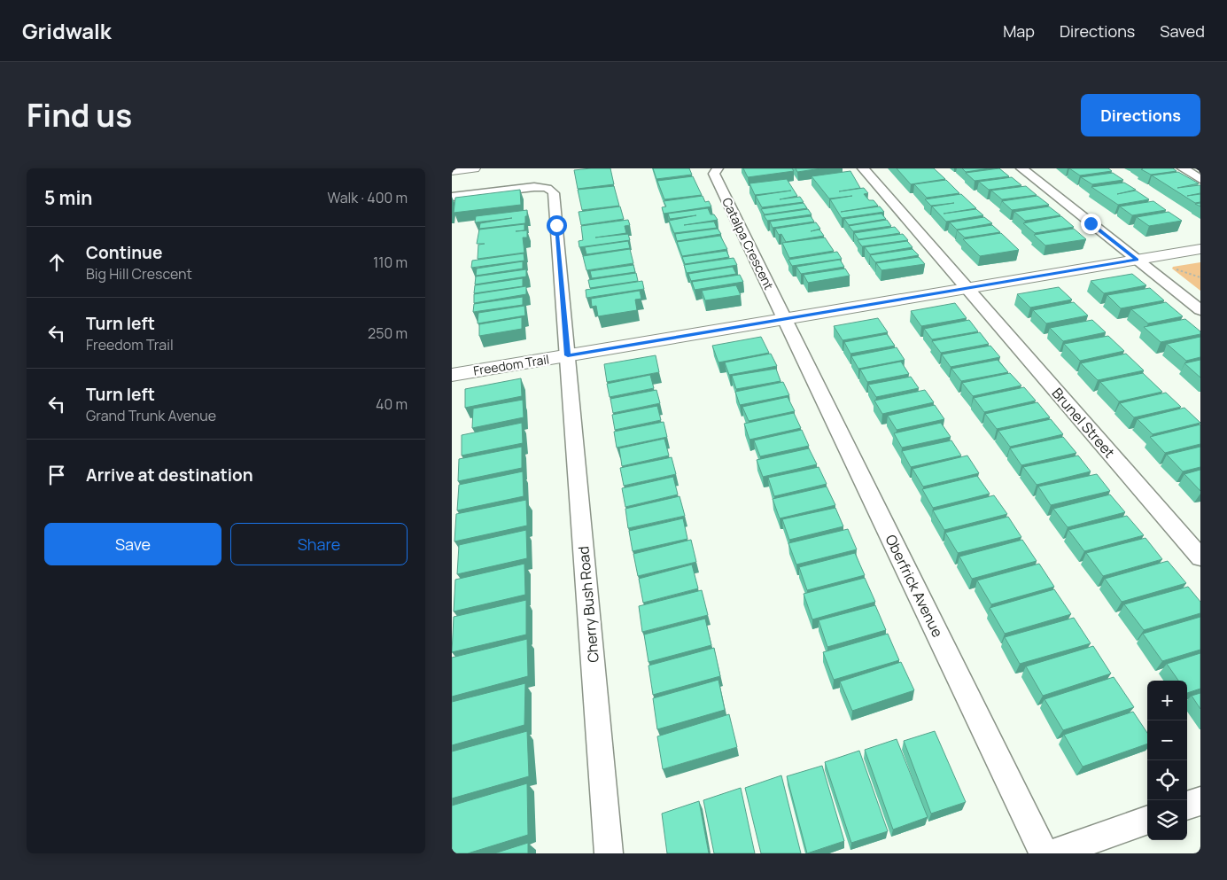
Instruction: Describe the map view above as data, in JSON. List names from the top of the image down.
{
  "streets": {
    "street": [
      "Catalpa Crescent",
      "Freedom Trail",
      "Brunel Street",
      "Oberfrick Avenue",
      "Cherry Bush Road"
    ]
  },
  "crossings": [
    ["Catalpa Crescent", "Freedom Trail"],
    ["Catalpa Crescent", "Oberfrick Avenue"],
    ["Freedom Trail", "Brunel Street"],
    ["Freedom Trail", "Oberfrick Avenue"],
    ["Freedom Trail", "Cherry Bush Road"]
  ],
  "page": {
    "header": "Gridwalk",
    "nav": ["Map", "Directions", "Saved"],
    "title": "Find us",
    "buttons": [
      "Directions",
      ["Save", "Share"]
    ],
    "heading": ["5 min", "Walk · 400 m"],
    "list": [
      ["Continue", "Big Hill Crescent", "110 m"],
      ["Turn left", "Freedom Trail", "250 m"],
      ["Turn left", "Grand Trunk Avenue", "40 m"],
      "Arrive at destination"
    ],
    "map_buttons": ["+", "−"]
  }
}
